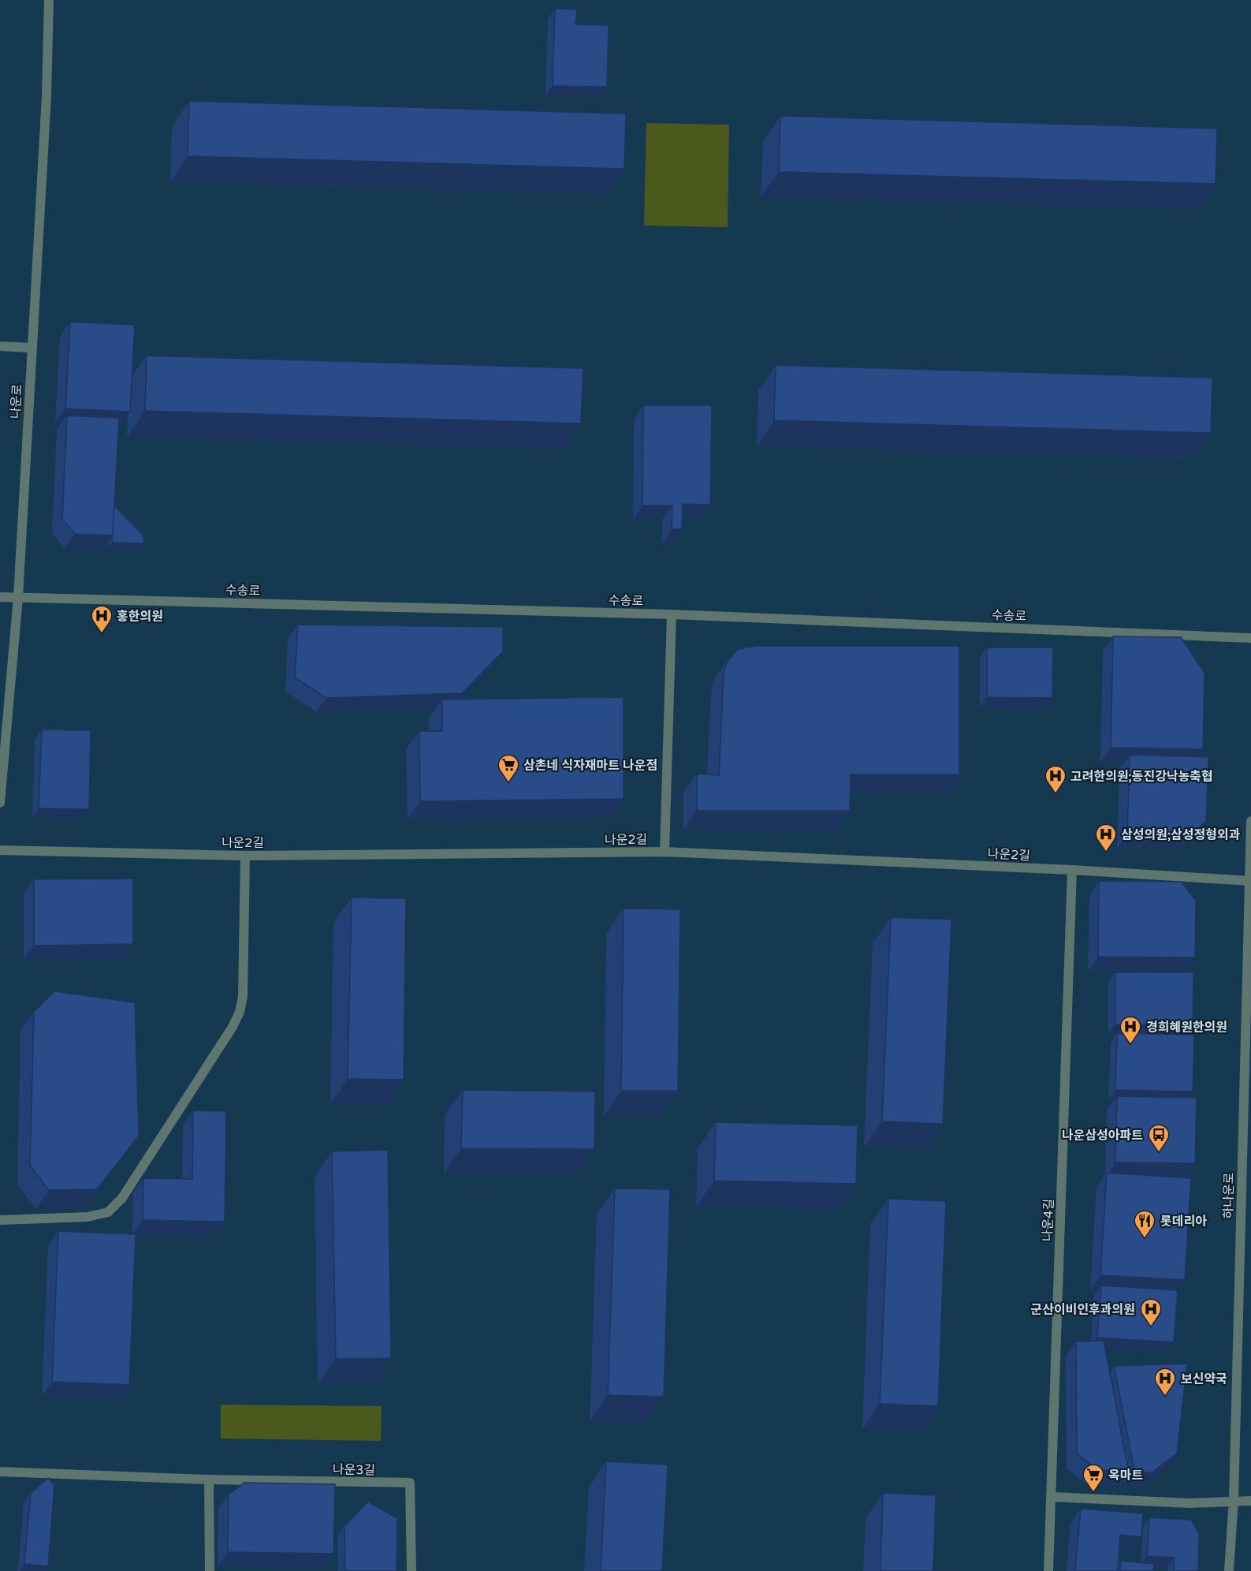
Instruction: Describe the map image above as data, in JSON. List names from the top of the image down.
{
  "streets": {
    "street": [
      "나운로",
      "수송로",
      "나운2길",
      "하나운로",
      "나운4길",
      "나운3길"
    ]
  },
  "crossings": [
    ["나운로", "수송로"],
    ["나운2길", "하나운로"],
    ["나운2길", "나운4길"]
  ],
  "places": {
    "hospital": [
      "홍한의원",
      "고려한의원;동진강낙농축협",
      "삼성의원;삼성정형외과",
      "경희혜원한의원",
      "군산이비인후과의원",
      "보신약국"
    ],
    "supermarket": ["삼촌네 식자재마트 나운점", "옥마트"],
    "bus stop": ["나운삼성아파트"],
    "restaurant": ["롯데리아"]
  }
}
